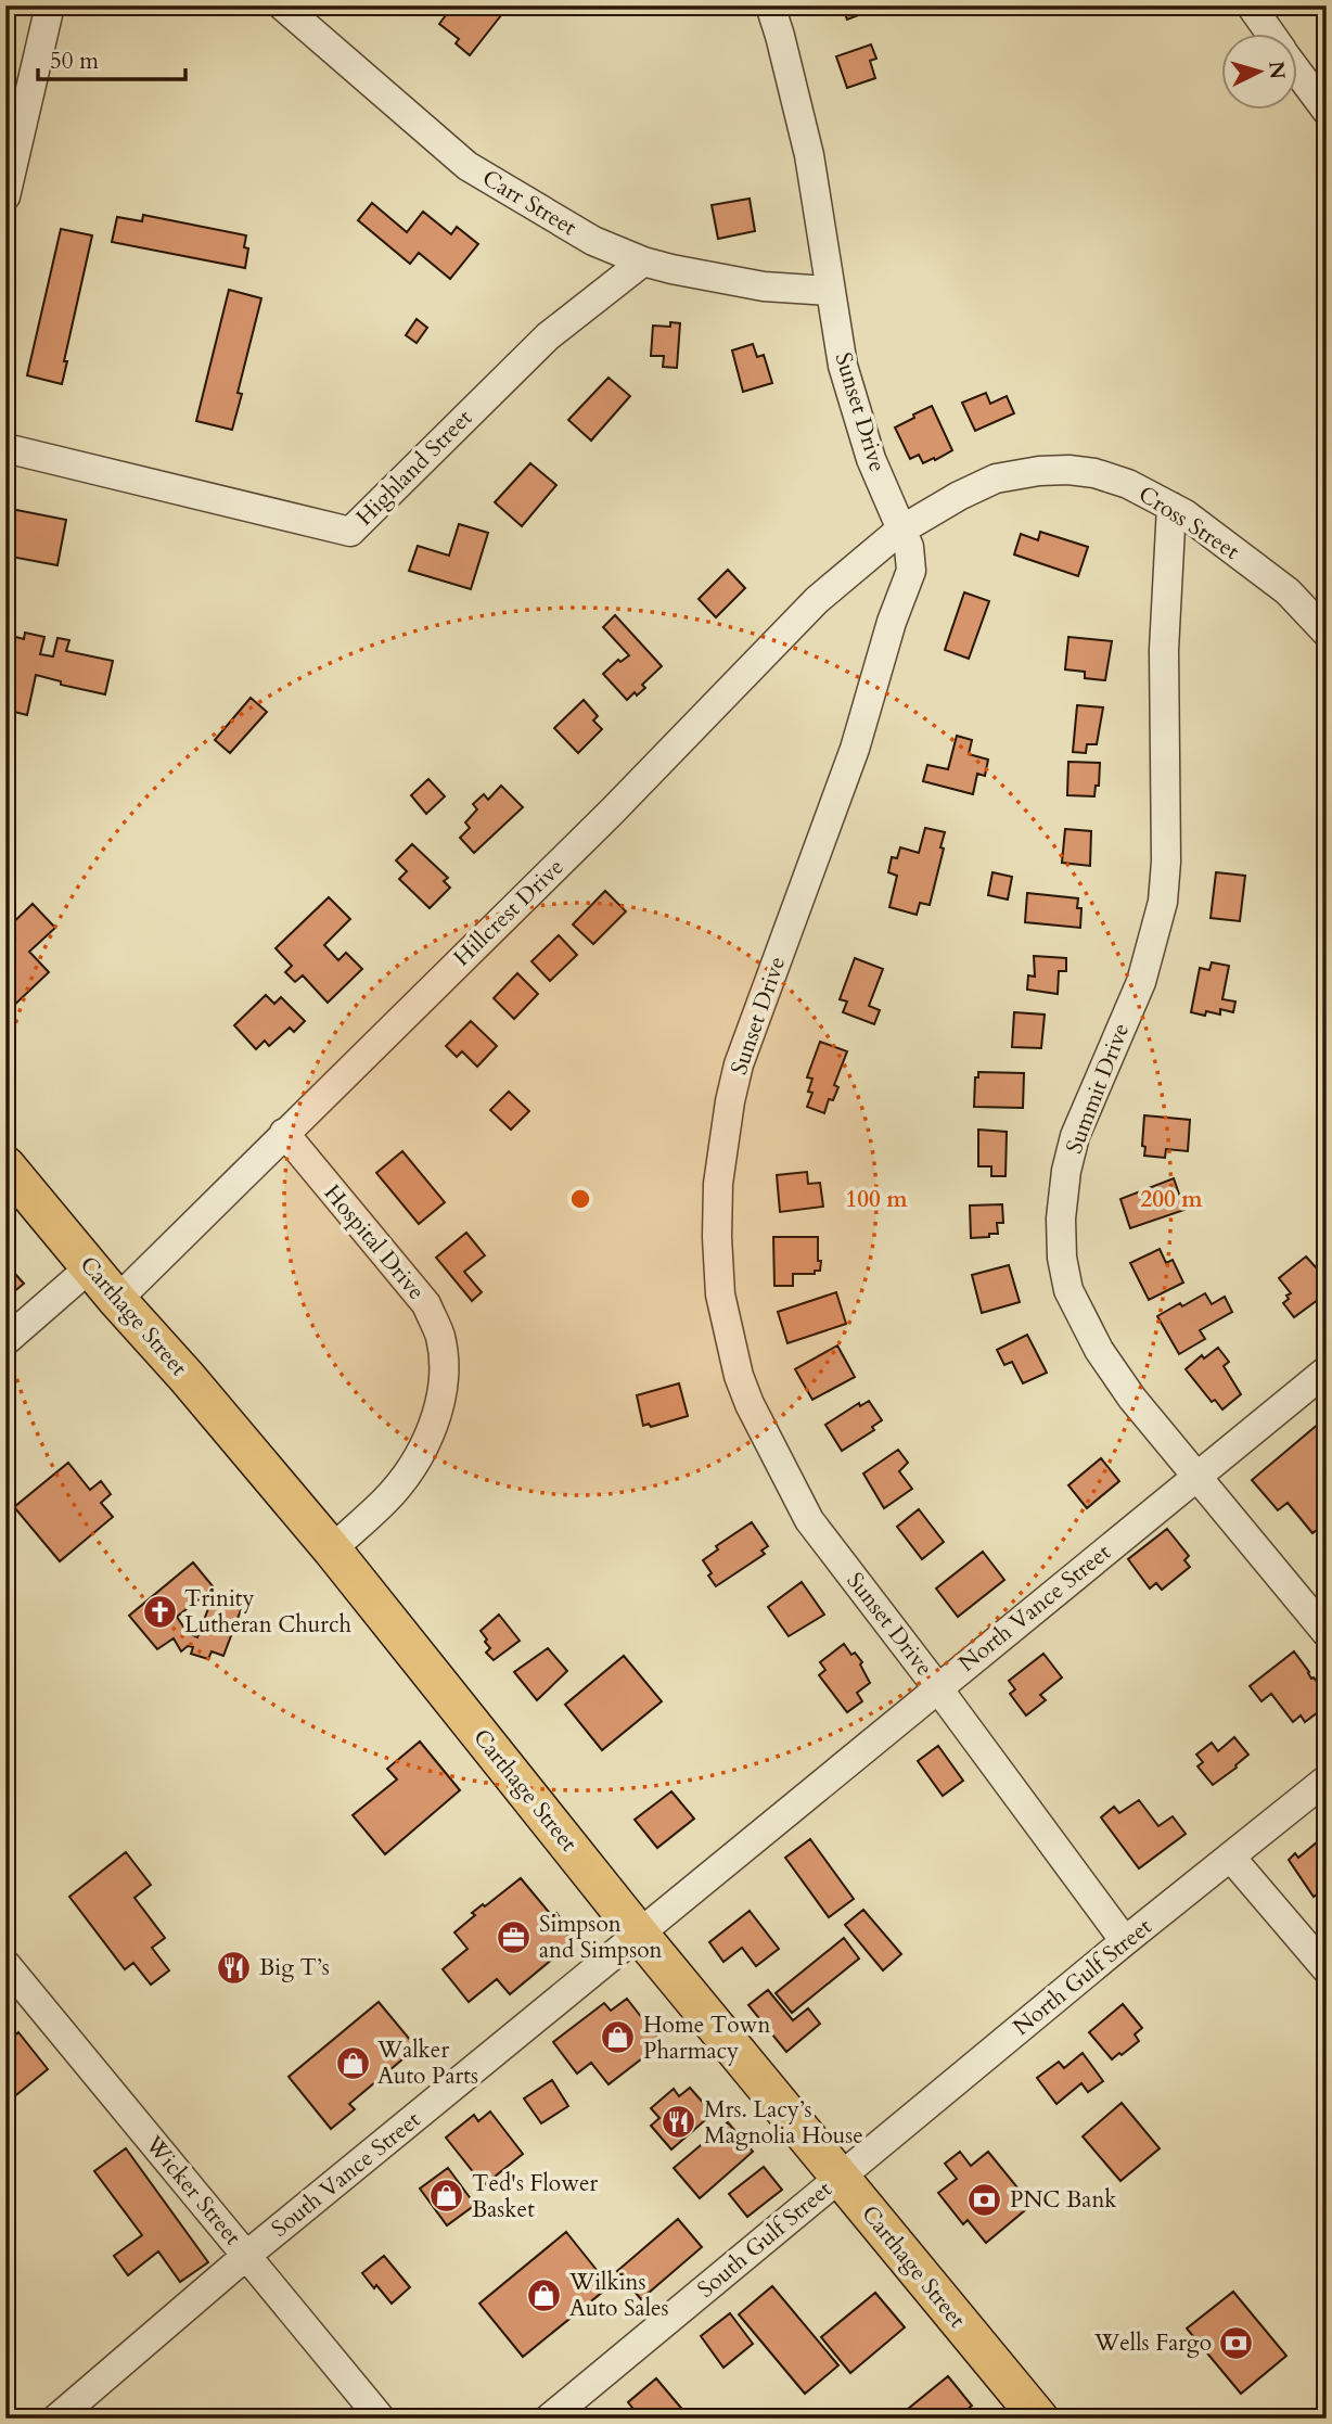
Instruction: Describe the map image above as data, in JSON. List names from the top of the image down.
{
  "streets": {
    "main road": ["Carthage Street"],
    "street": [
      "Carr Street",
      "Sunset Drive",
      "Highland Street",
      "Cross Street",
      "Hillcrest Drive",
      "Summit Drive",
      "Hospital Drive",
      "North Vance Street",
      "North Gulf Street",
      "South Vance Street",
      "Wicker Street",
      "South Gulf Street"
    ]
  },
  "crossings": [
    ["Carr Street", "Sunset Drive"],
    ["Carr Street", "Highland Street"],
    ["Sunset Drive", "Cross Street"],
    ["Sunset Drive", "Hillcrest Drive"],
    ["Sunset Drive", "North Vance Street"],
    ["Sunset Drive", "North Gulf Street"],
    ["Cross Street", "Hillcrest Drive"],
    ["Cross Street", "Summit Drive"],
    ["Hillcrest Drive", "Hospital Drive"],
    ["Hillcrest Drive", "Carthage Street"],
    ["Summit Drive", "North Vance Street"],
    ["Hospital Drive", "Carthage Street"],
    ["Carthage Street", "North Vance Street"],
    ["Carthage Street", "North Gulf Street"],
    ["Carthage Street", "South Vance Street"],
    ["Carthage Street", "South Gulf Street"],
    ["North Vance Street", "South Vance Street"],
    ["North Gulf Street", "South Gulf Street"],
    ["South Vance Street", "Wicker Street"]
  ],
  "places": {
    "church": ["Trinity Lutheran Church"],
    "office": ["Simpson and Simpson"],
    "restaurant": ["Big T’s", "Mrs. Lacy’s Magnolia House"],
    "shop": [
      "Home Town Pharmacy",
      "Walker Auto Parts",
      "Ted's Flower Basket",
      "Wilkins Auto Sales"
    ],
    "bank": ["PNC Bank", "Wells Fargo"]
  },
  "scale_bar": "50 m",
  "north": "right",
  "rings": ["100 m", "200 m"]
}
